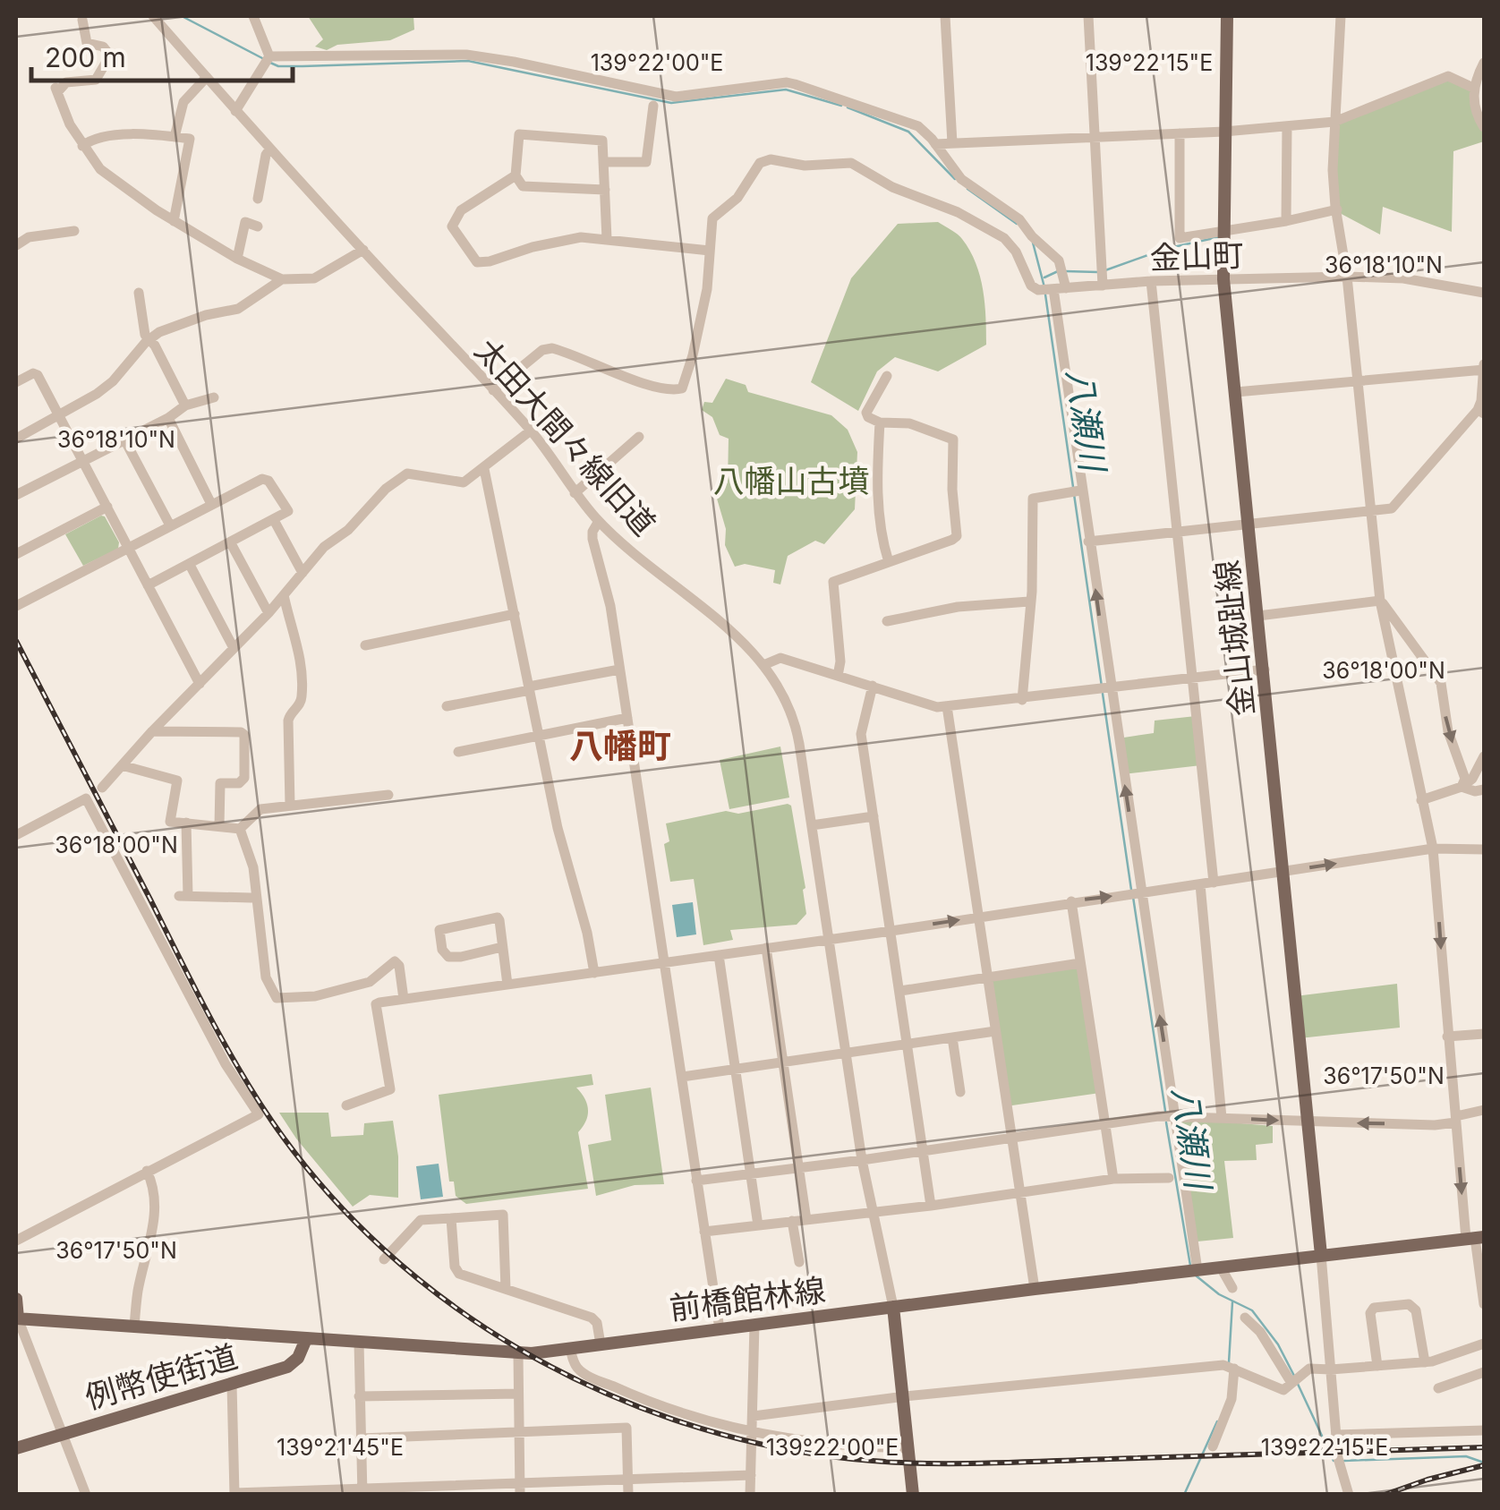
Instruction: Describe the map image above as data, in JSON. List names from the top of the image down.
{
  "streets": {
    "main road": ["金山城趾線", "前橋館林線", "例幣使街道"],
    "street": ["金山町", "太田大間々線旧道"]
  },
  "crossings": [
    ["金山町", "金山城趾線"],
    ["太田大間々線旧道", "前橋館林線"],
    ["金山城趾線", "前橋館林線"],
    ["前橋館林線", "例幣使街道"]
  ],
  "districts": ["八幡町"],
  "water": ["八瀬川"],
  "parks": ["八幡山古墳"],
  "scale_bar": "200 m",
  "coordinates": [
    "139°22'00\"E",
    "139°22'15\"E",
    "36°18'10\"N",
    "36°18'00\"N",
    "36°17'50\"N",
    "139°21'45\"E"
  ]
}
